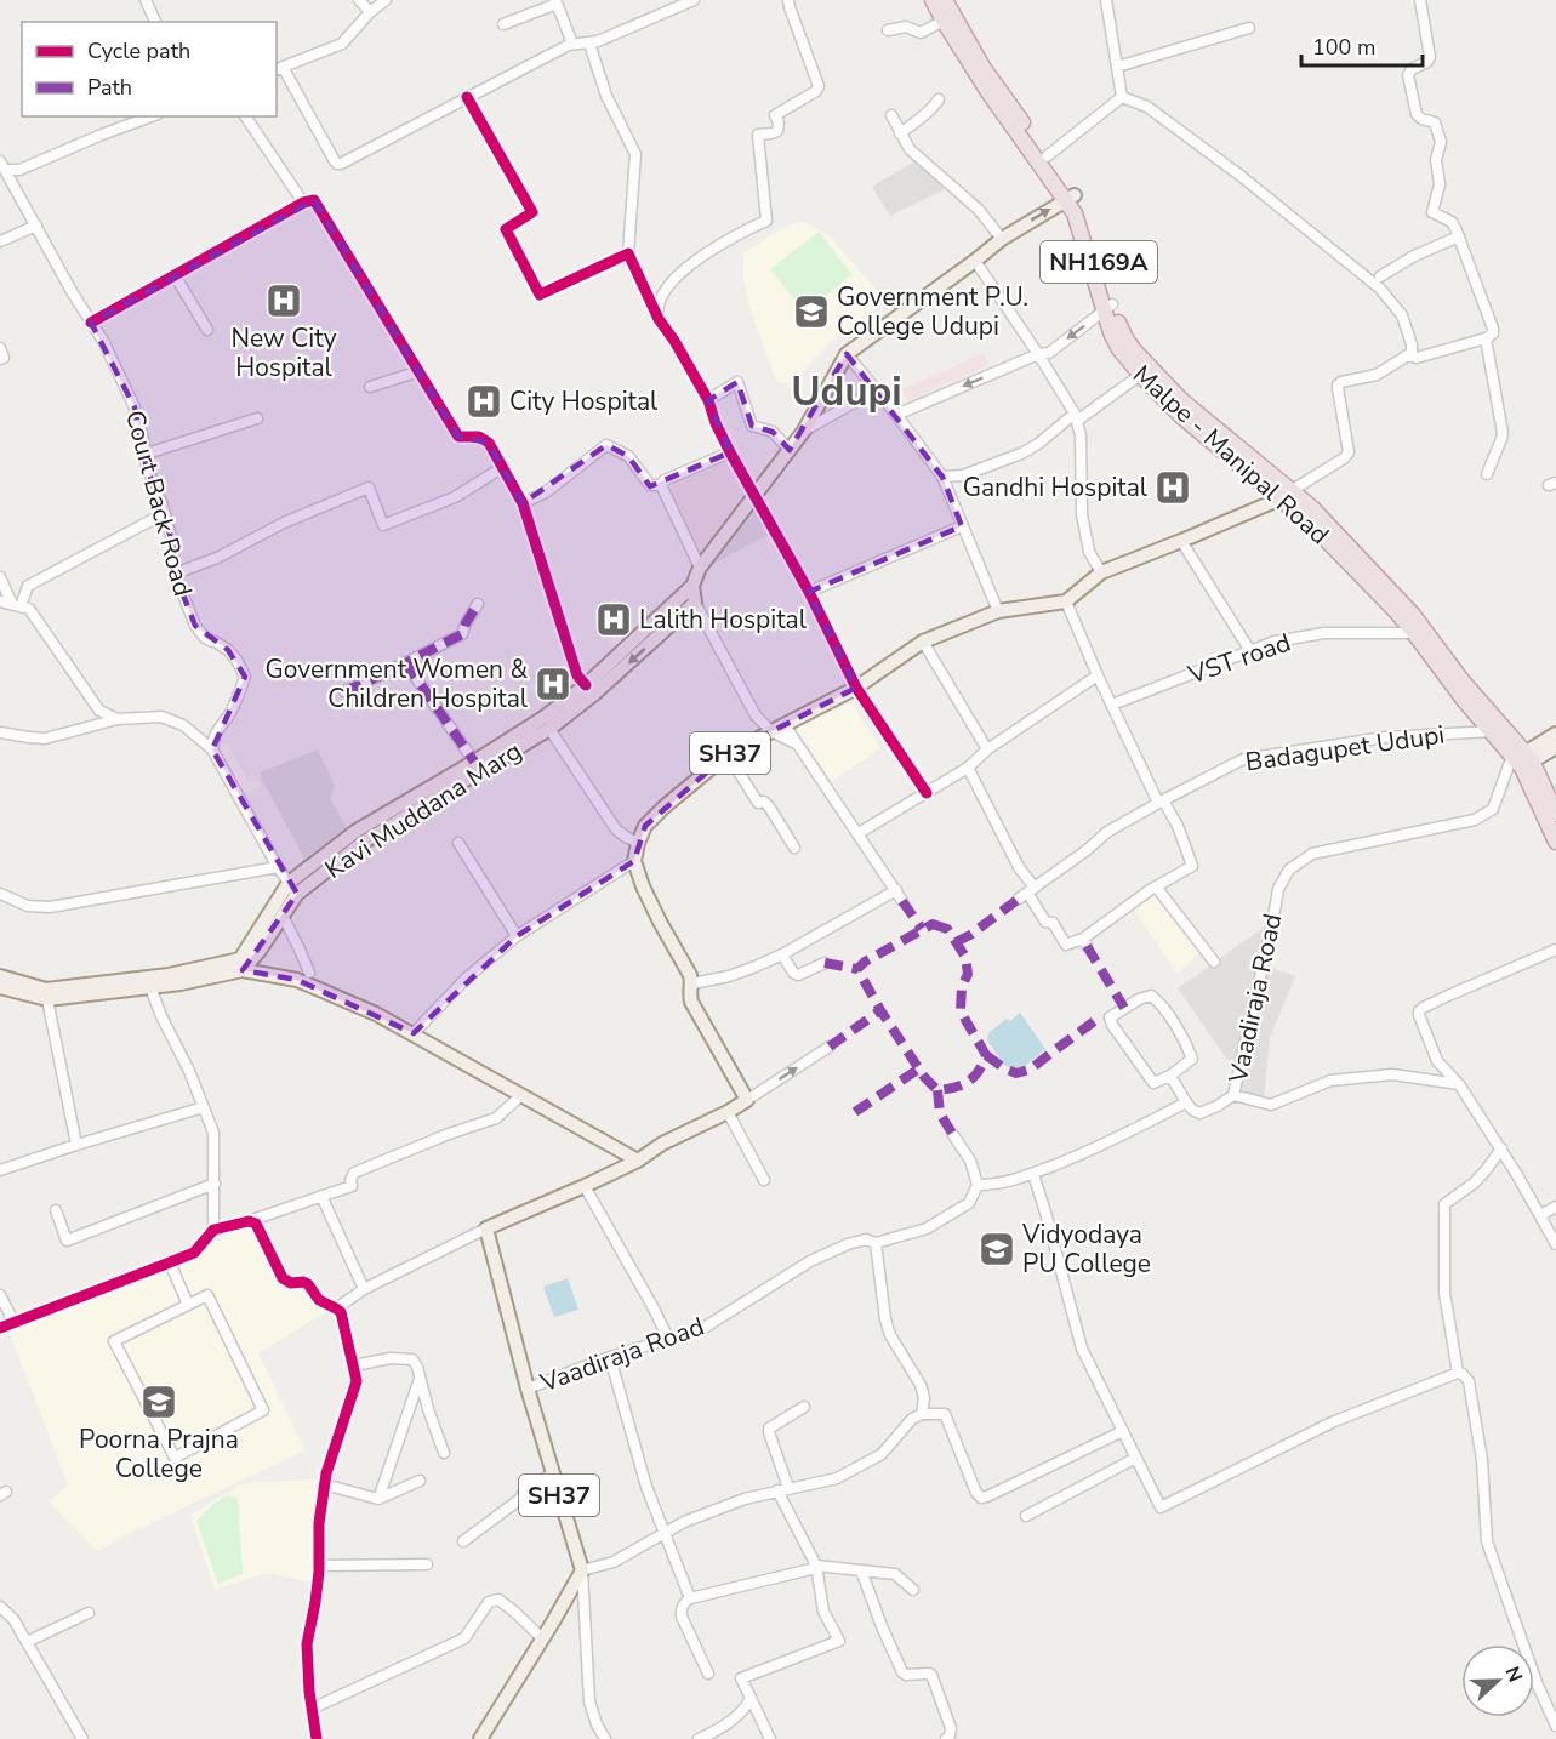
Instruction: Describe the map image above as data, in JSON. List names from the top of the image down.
{
  "streets": {
    "highway": ["NH169A", "Malpe - Manipal Road"],
    "main road": ["SH37", "Kavi Muddana Marg"],
    "street": [
      "Court Back Road",
      "VST road",
      "Badagupet Udupi",
      "Vaadiraja Road"
    ]
  },
  "crossings": [
    ["Malpe - Manipal Road", "VST road"],
    ["Malpe - Manipal Road", "Badagupet Udupi"],
    ["Malpe - Manipal Road", "Vaadiraja Road"],
    ["SH37", "Vaadiraja Road"]
  ],
  "districts": ["Udupi"],
  "places": {
    "hospital": [
      "New City Hospital",
      "City Hospital",
      "Gandhi Hospital",
      "Lalith Hospital",
      "Government Women & Children Hospital"
    ],
    "school or university": ["Government P.U. College Udupi", "Vidyodaya PU College", "Poorna Prajna College"]
  },
  "legend": ["Cycle path", "Path"],
  "scale_bar": "100 m",
  "north": "right"
}
